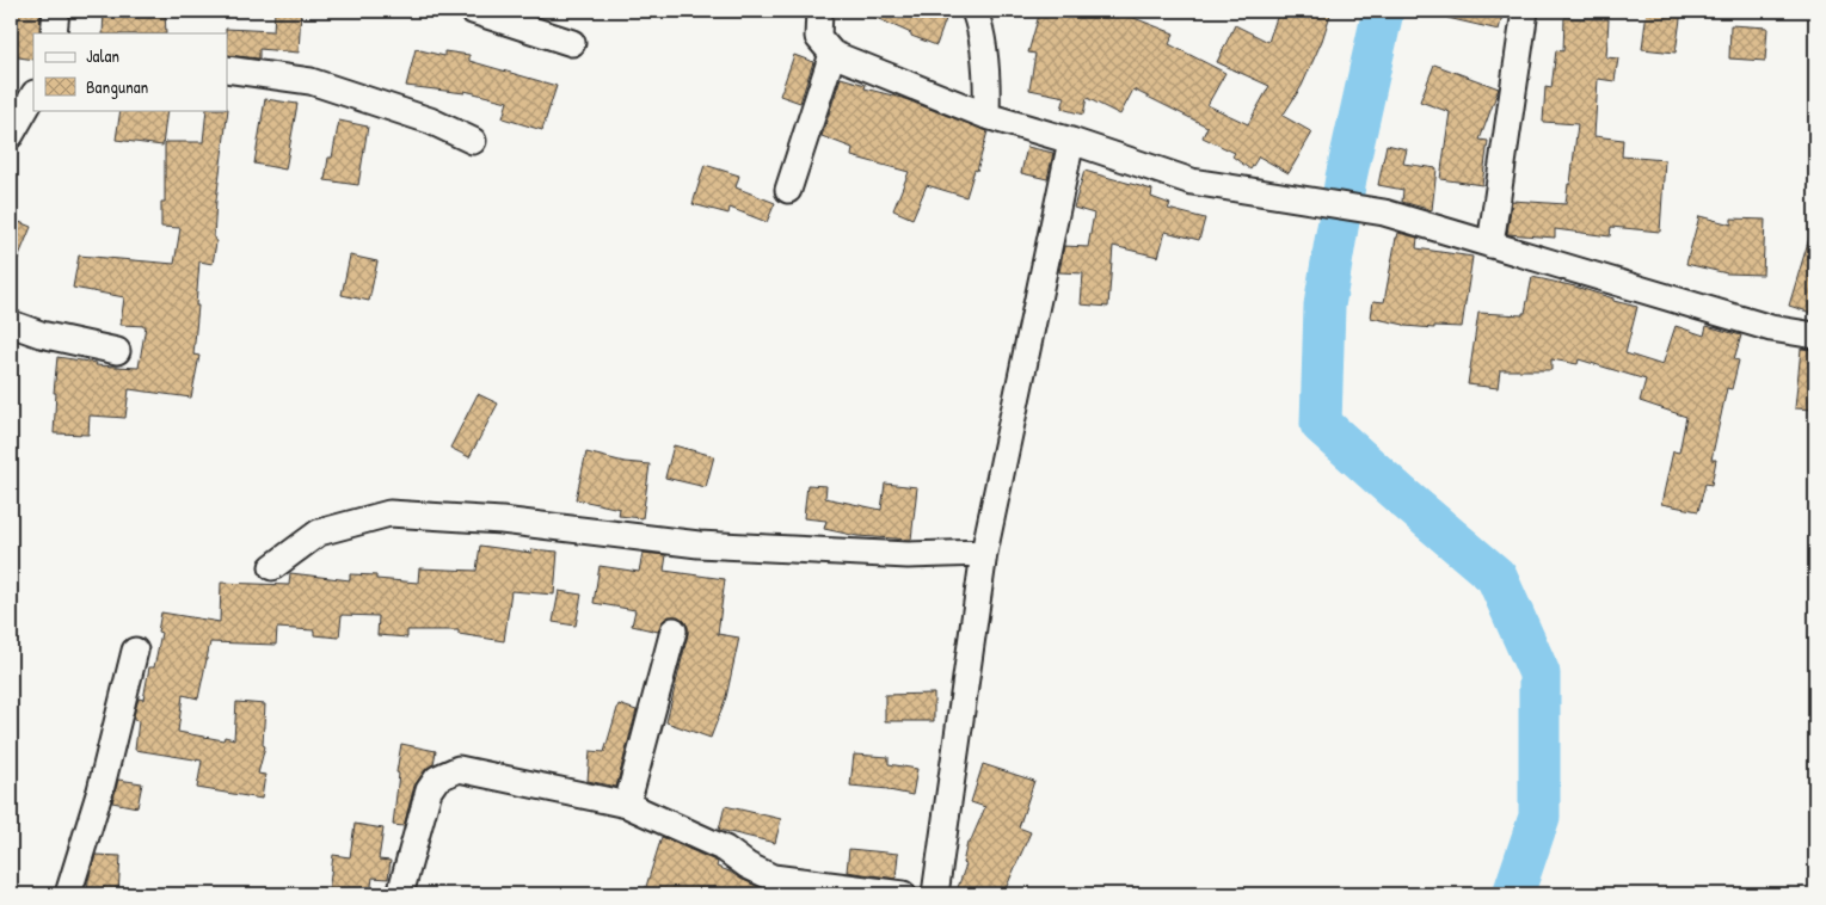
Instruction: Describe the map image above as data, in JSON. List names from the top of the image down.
{
  "legend": ["Jalan", "Bangunan"]
}
